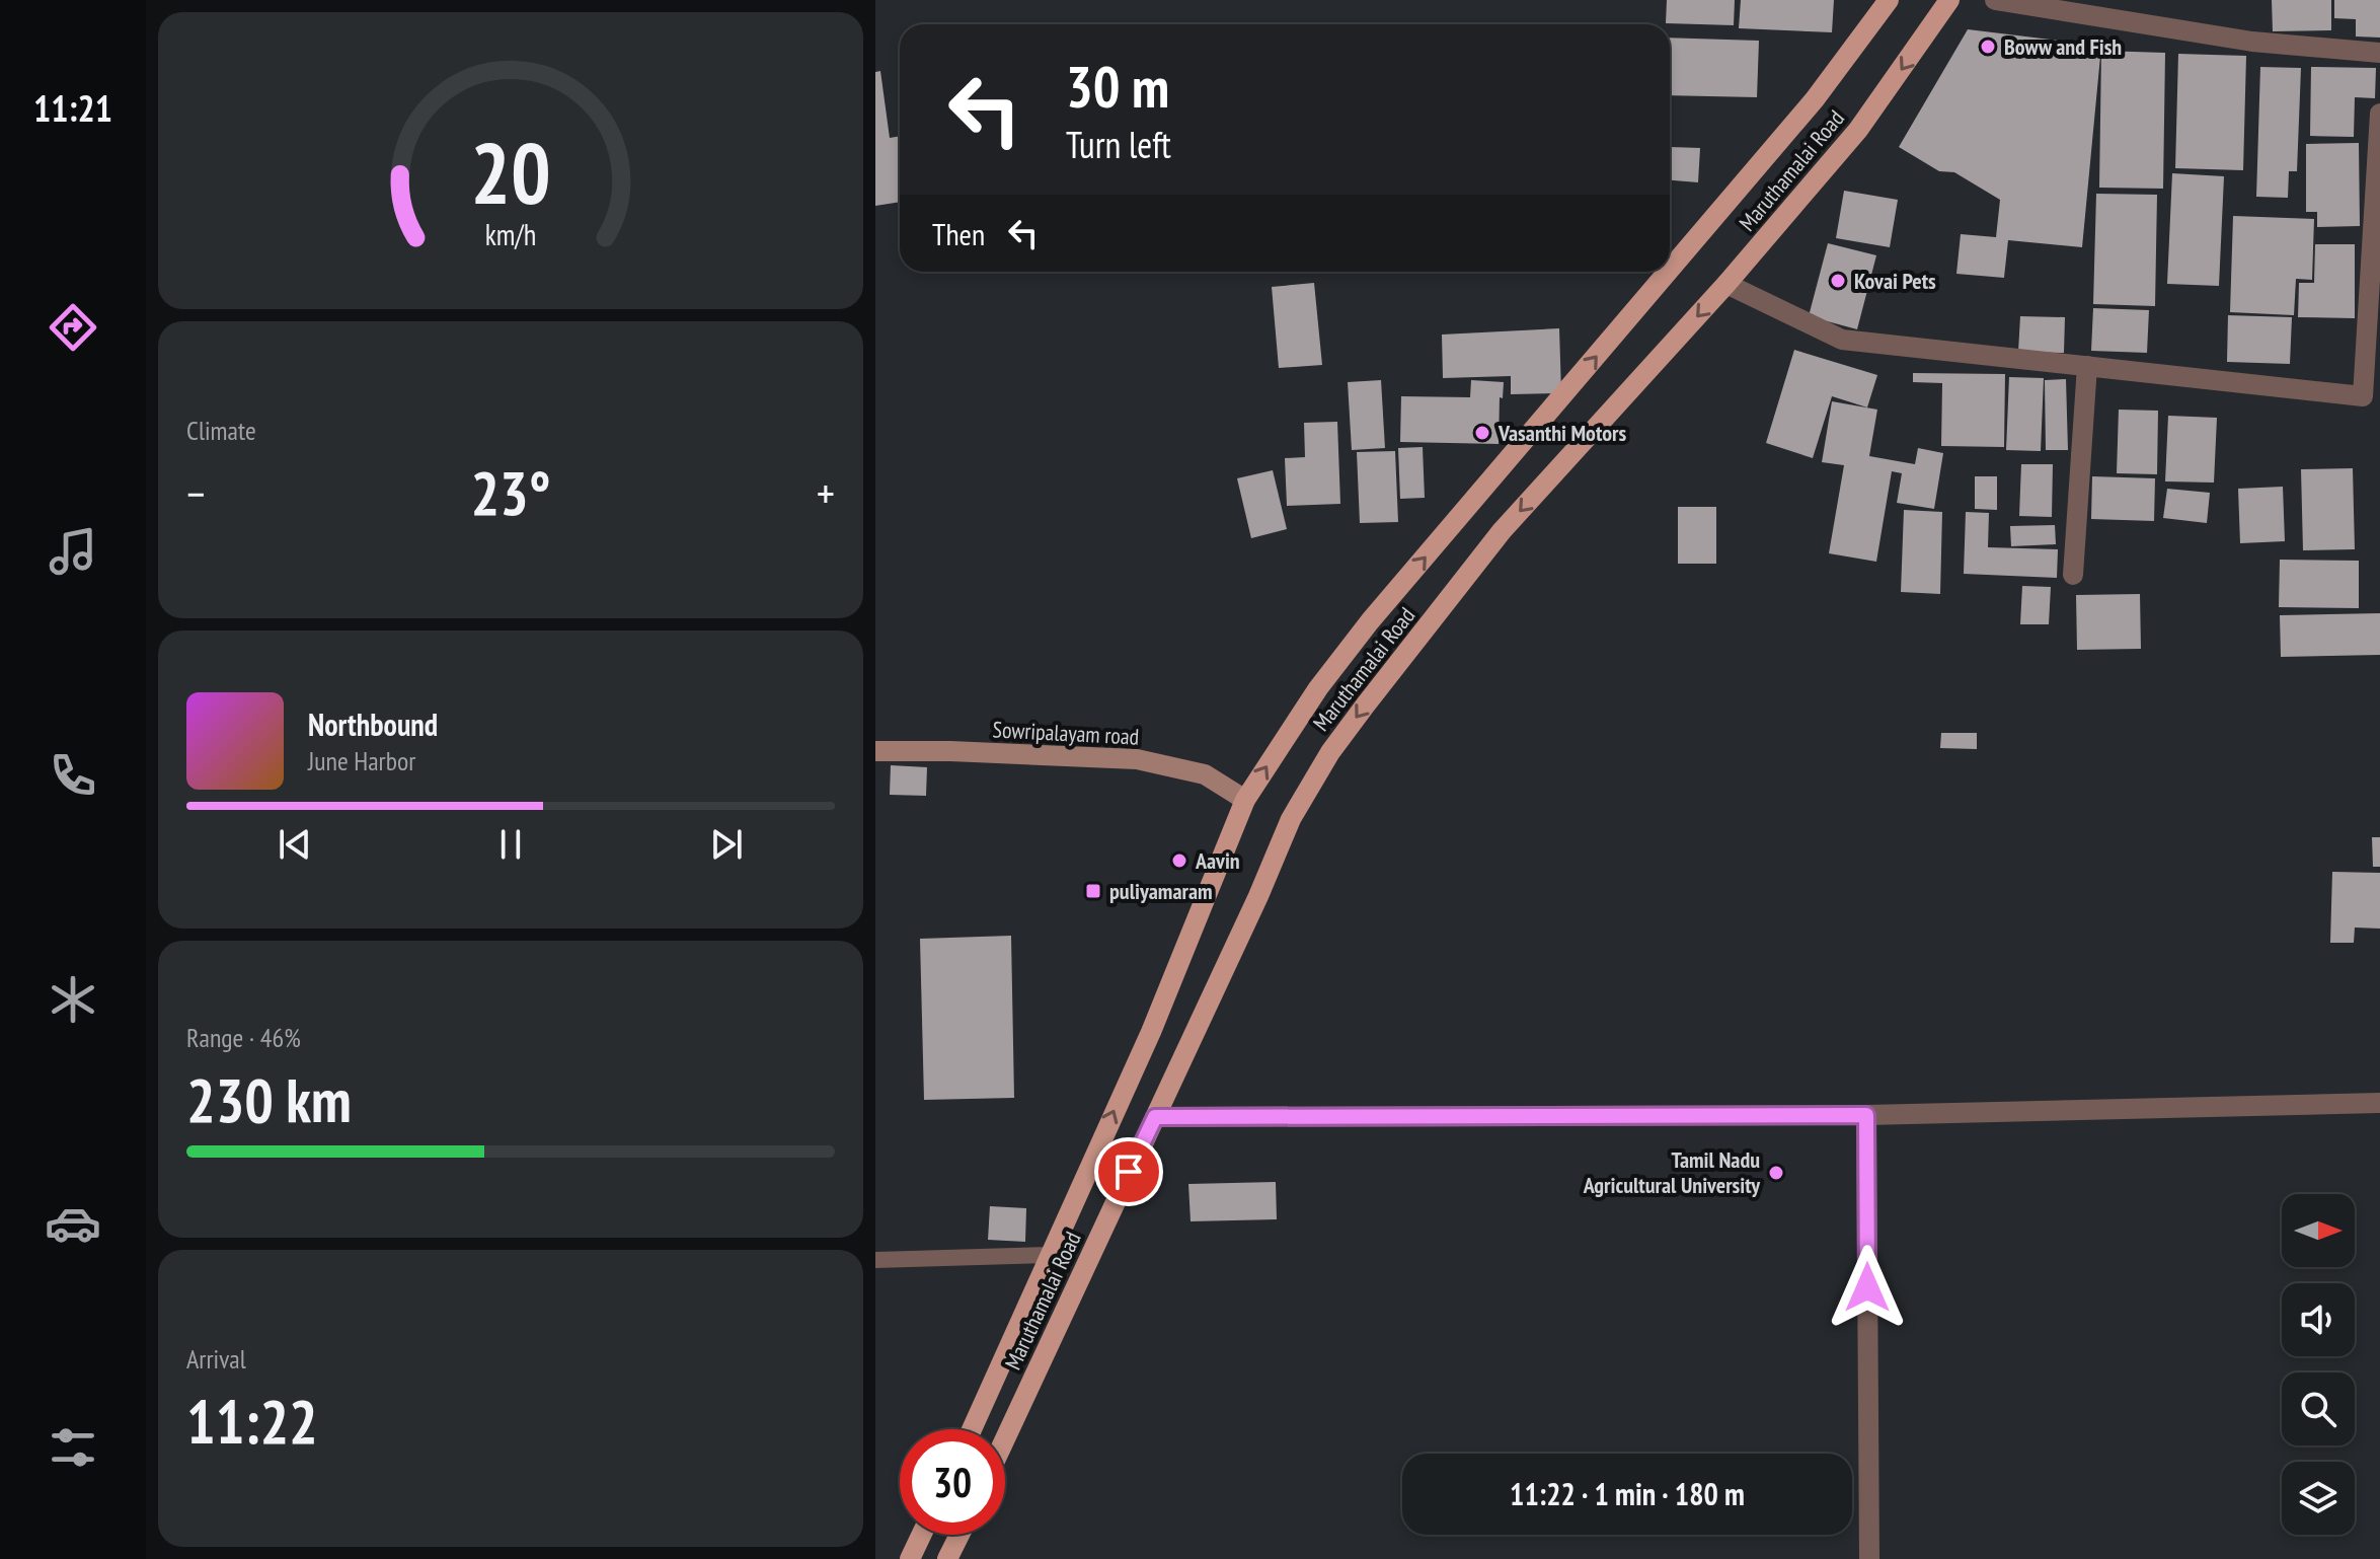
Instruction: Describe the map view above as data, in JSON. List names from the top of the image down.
{
  "streets": {
    "main road": ["Maruthamalai Road"],
    "street": ["Sowripalayam road"]
  },
  "crossings": [
    ["Maruthamalai Road", "Sowripalayam road"]
  ],
  "places": {
    "other": [
      "Boww and Fish",
      "Kovai Pets",
      "Vasanthi Motors",
      "Aavin",
      "Tamil Nadu Agricultural University"
    ],
    "transit": ["puliyamaram"]
  },
  "north": "right",
  "page": {
    "tabs": "11:21",
    "turn": ["30 m", "Turn left"],
    "then": "Then",
    "tile": [
      "Climate",
      ["Range · 46%", "230 km"],
      ["Arrival", "11:22"]
    ],
    "heat": ["−", "23°", "+"],
    "song": ["Northbound", "June Harbor"],
    "limit": "30",
    "trip": "11:22 · 1 min · 180 m",
    "gauge": ["20", "km/h"]
  }
}
